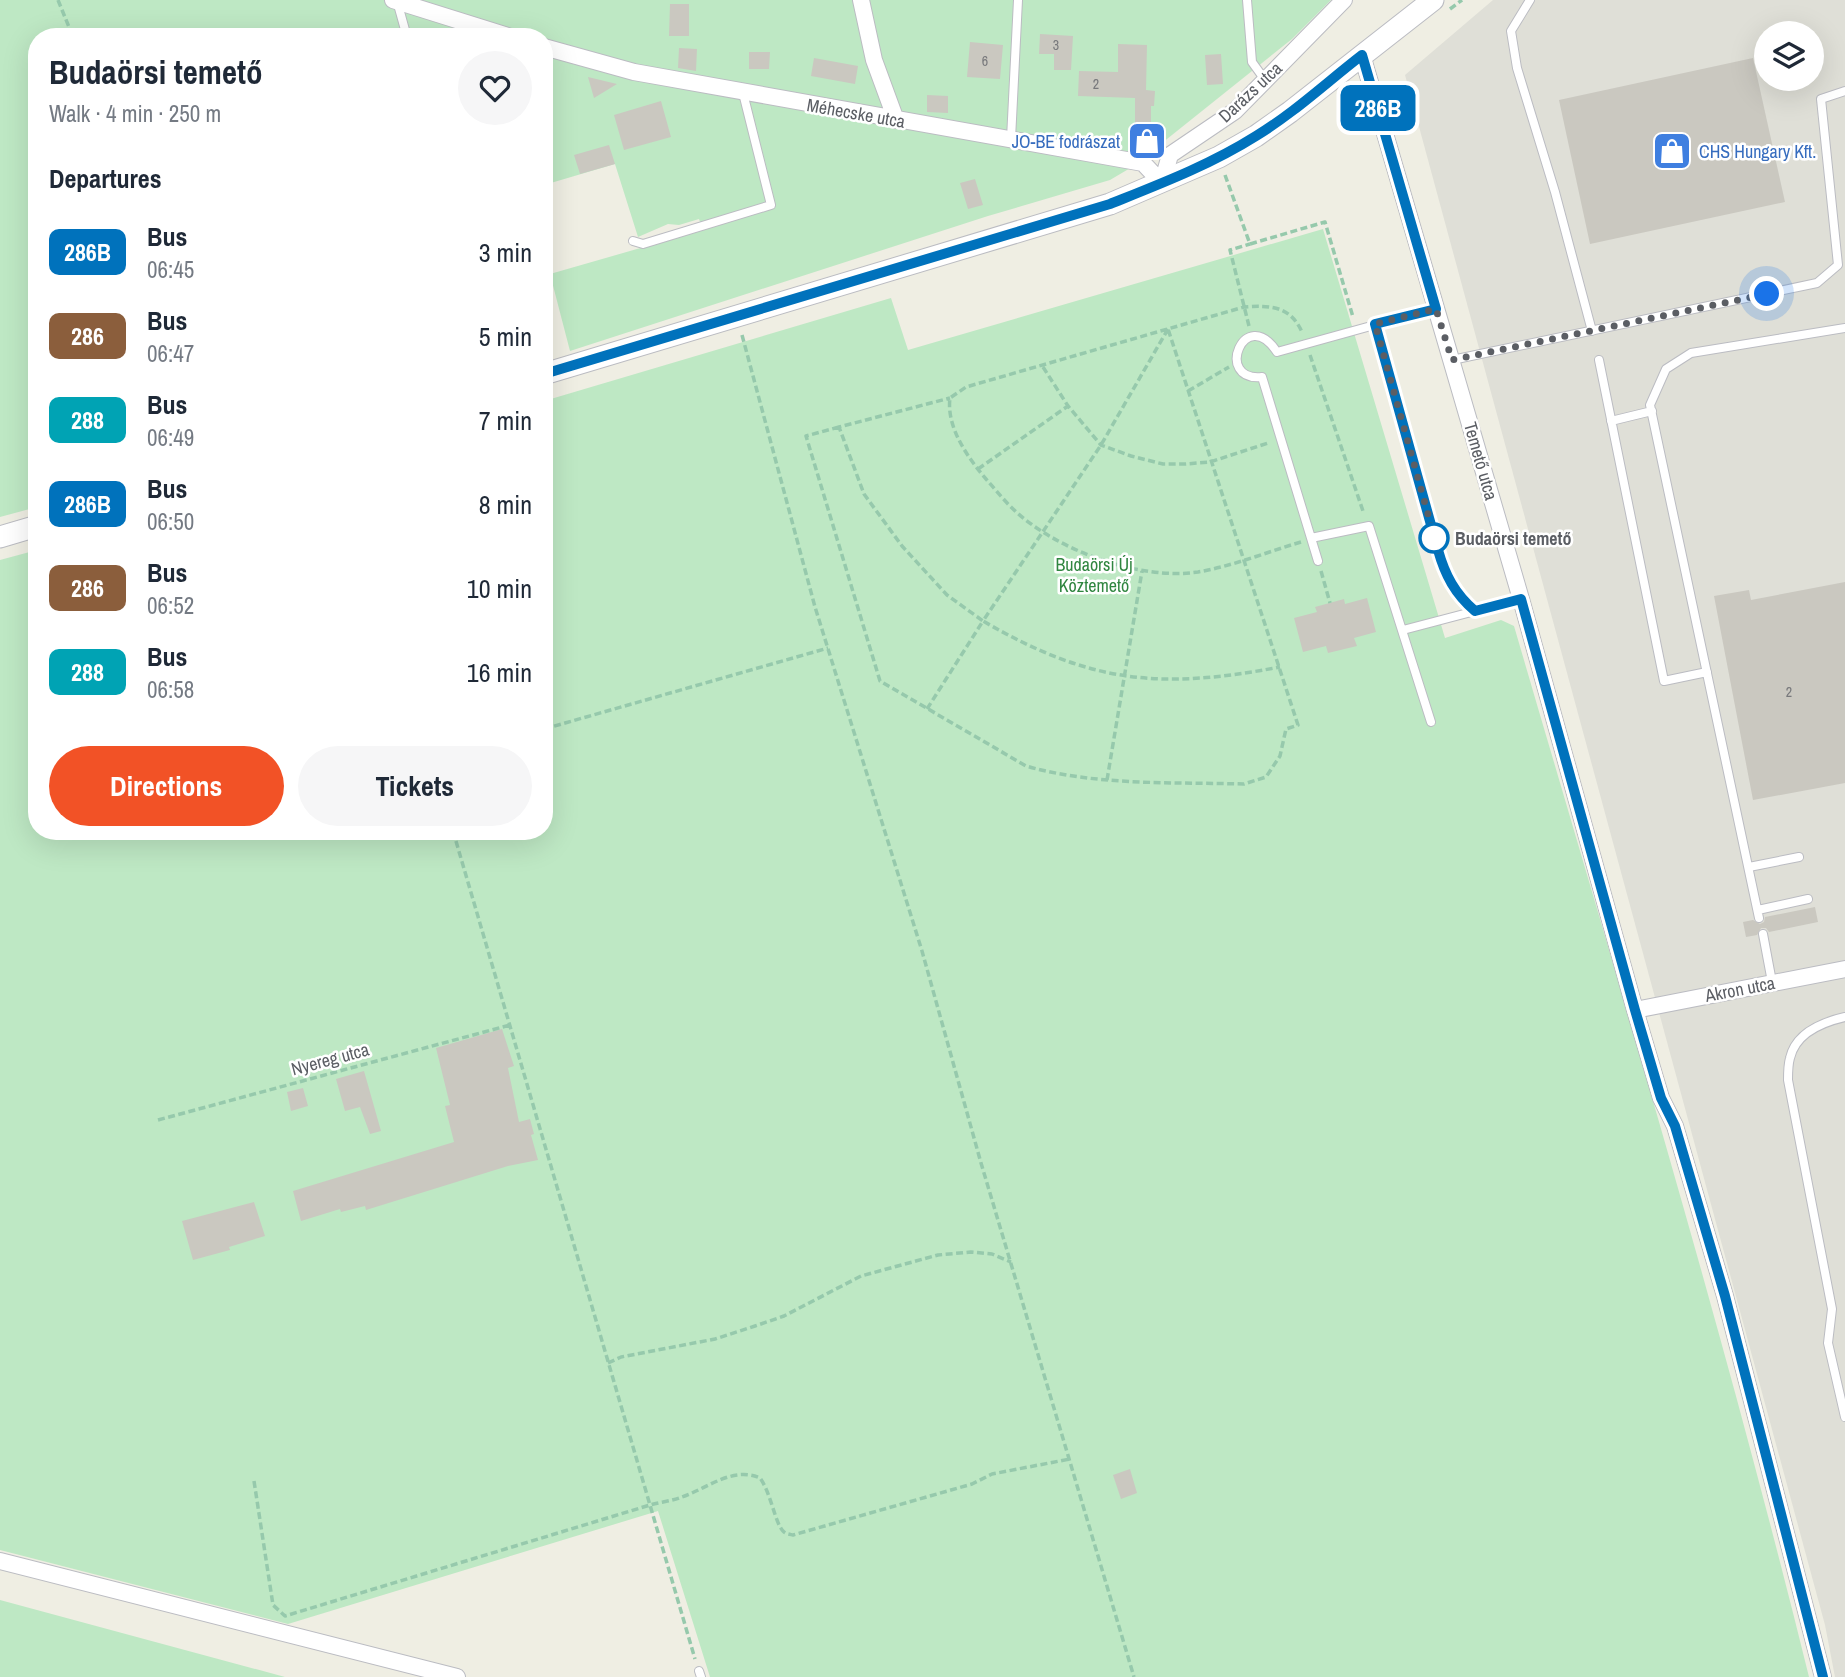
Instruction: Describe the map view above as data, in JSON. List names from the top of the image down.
{
  "streets": {
    "street": [
      "Darázs utca",
      "Méhecske utca",
      "Temető utca",
      "Akron utca"
    ],
    "path": ["Nyereg utca"]
  },
  "crossings": [
    ["Darázs utca", "Méhecske utca"],
    ["Temető utca", "Akron utca"]
  ],
  "parks": ["Budaörsi Új Köztemető"],
  "places": {
    "shop": ["JO-BE fodrászat", "CHS Hungary Kft."],
    "other": ["Budaörsi temető"]
  },
  "lines": ["bus line 286B"],
  "house_numbers": [
    "3",
    "6",
    "2",
    "2"
  ],
  "page": {
    "on_map": "286B",
    "heading": [
      ["Budaörsi temető", "Walk · 4 min · 250 m"],
      "Departures"
    ],
    "list": [
      {
        "mark": "286B",
        "name": "Bus",
        "note": "06:45",
        "value": "3 min"
      },
      {
        "mark": "286",
        "name": "Bus",
        "note": "06:47",
        "value": "5 min"
      },
      {
        "mark": "288",
        "name": "Bus",
        "note": "06:49",
        "value": "7 min"
      },
      {
        "mark": "286B",
        "name": "Bus",
        "note": "06:50",
        "value": "8 min"
      },
      {
        "mark": "286",
        "name": "Bus",
        "note": "06:52",
        "value": "10 min"
      },
      {
        "mark": "288",
        "name": "Bus",
        "note": "06:58",
        "value": "16 min"
      }
    ],
    "buttons": ["Directions", "Tickets"]
  }
}
